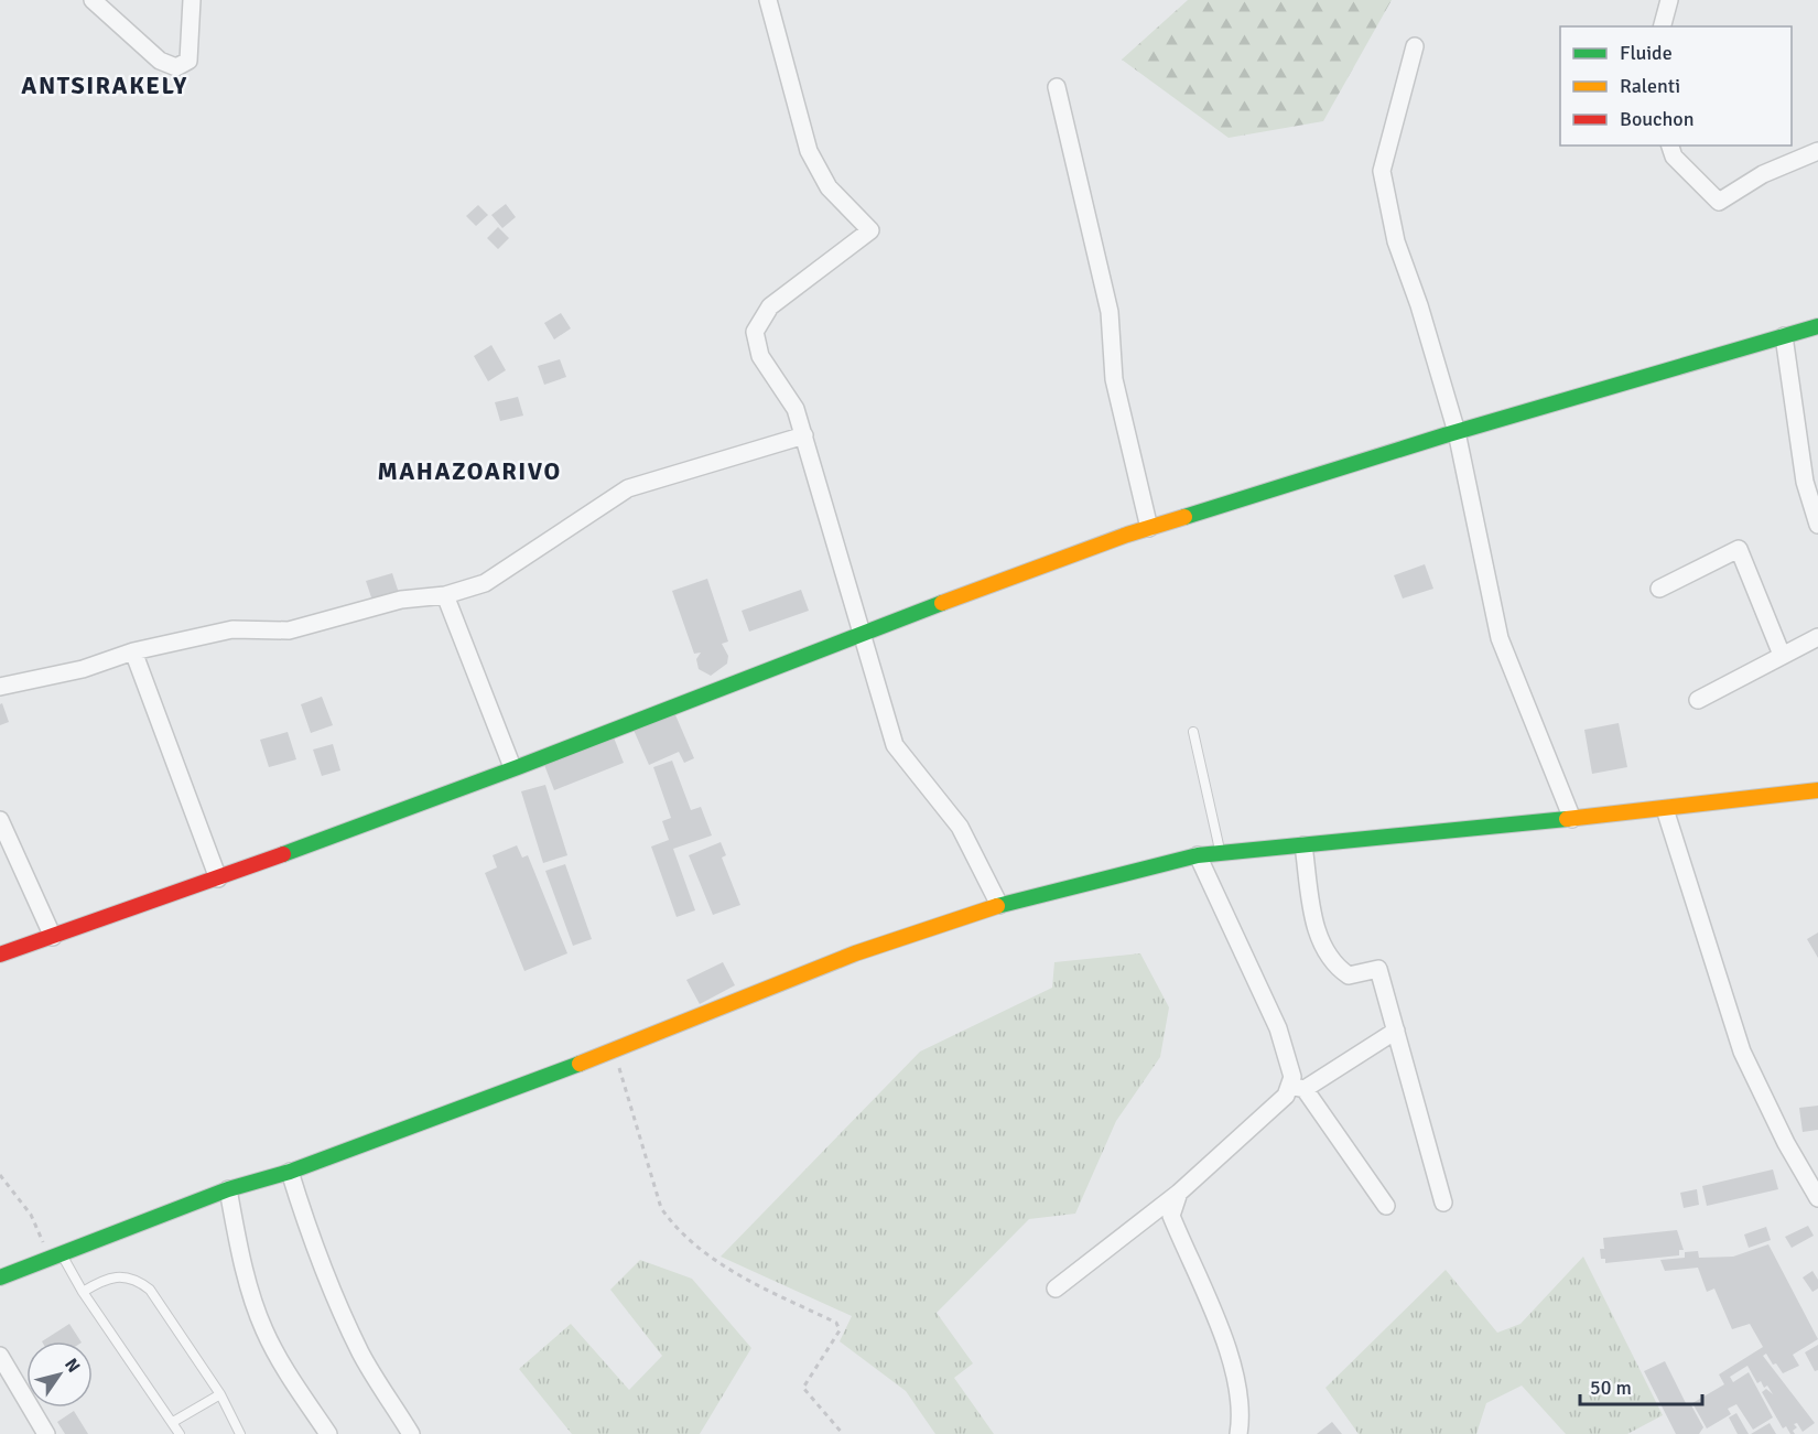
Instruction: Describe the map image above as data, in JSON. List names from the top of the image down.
{
  "districts": ["ANTSIRAKELY", "MAHAZOARIVO"],
  "legend": ["Fluide", "Ralenti", "Bouchon"],
  "scale_bar": "50 m",
  "north": "top right"
}
